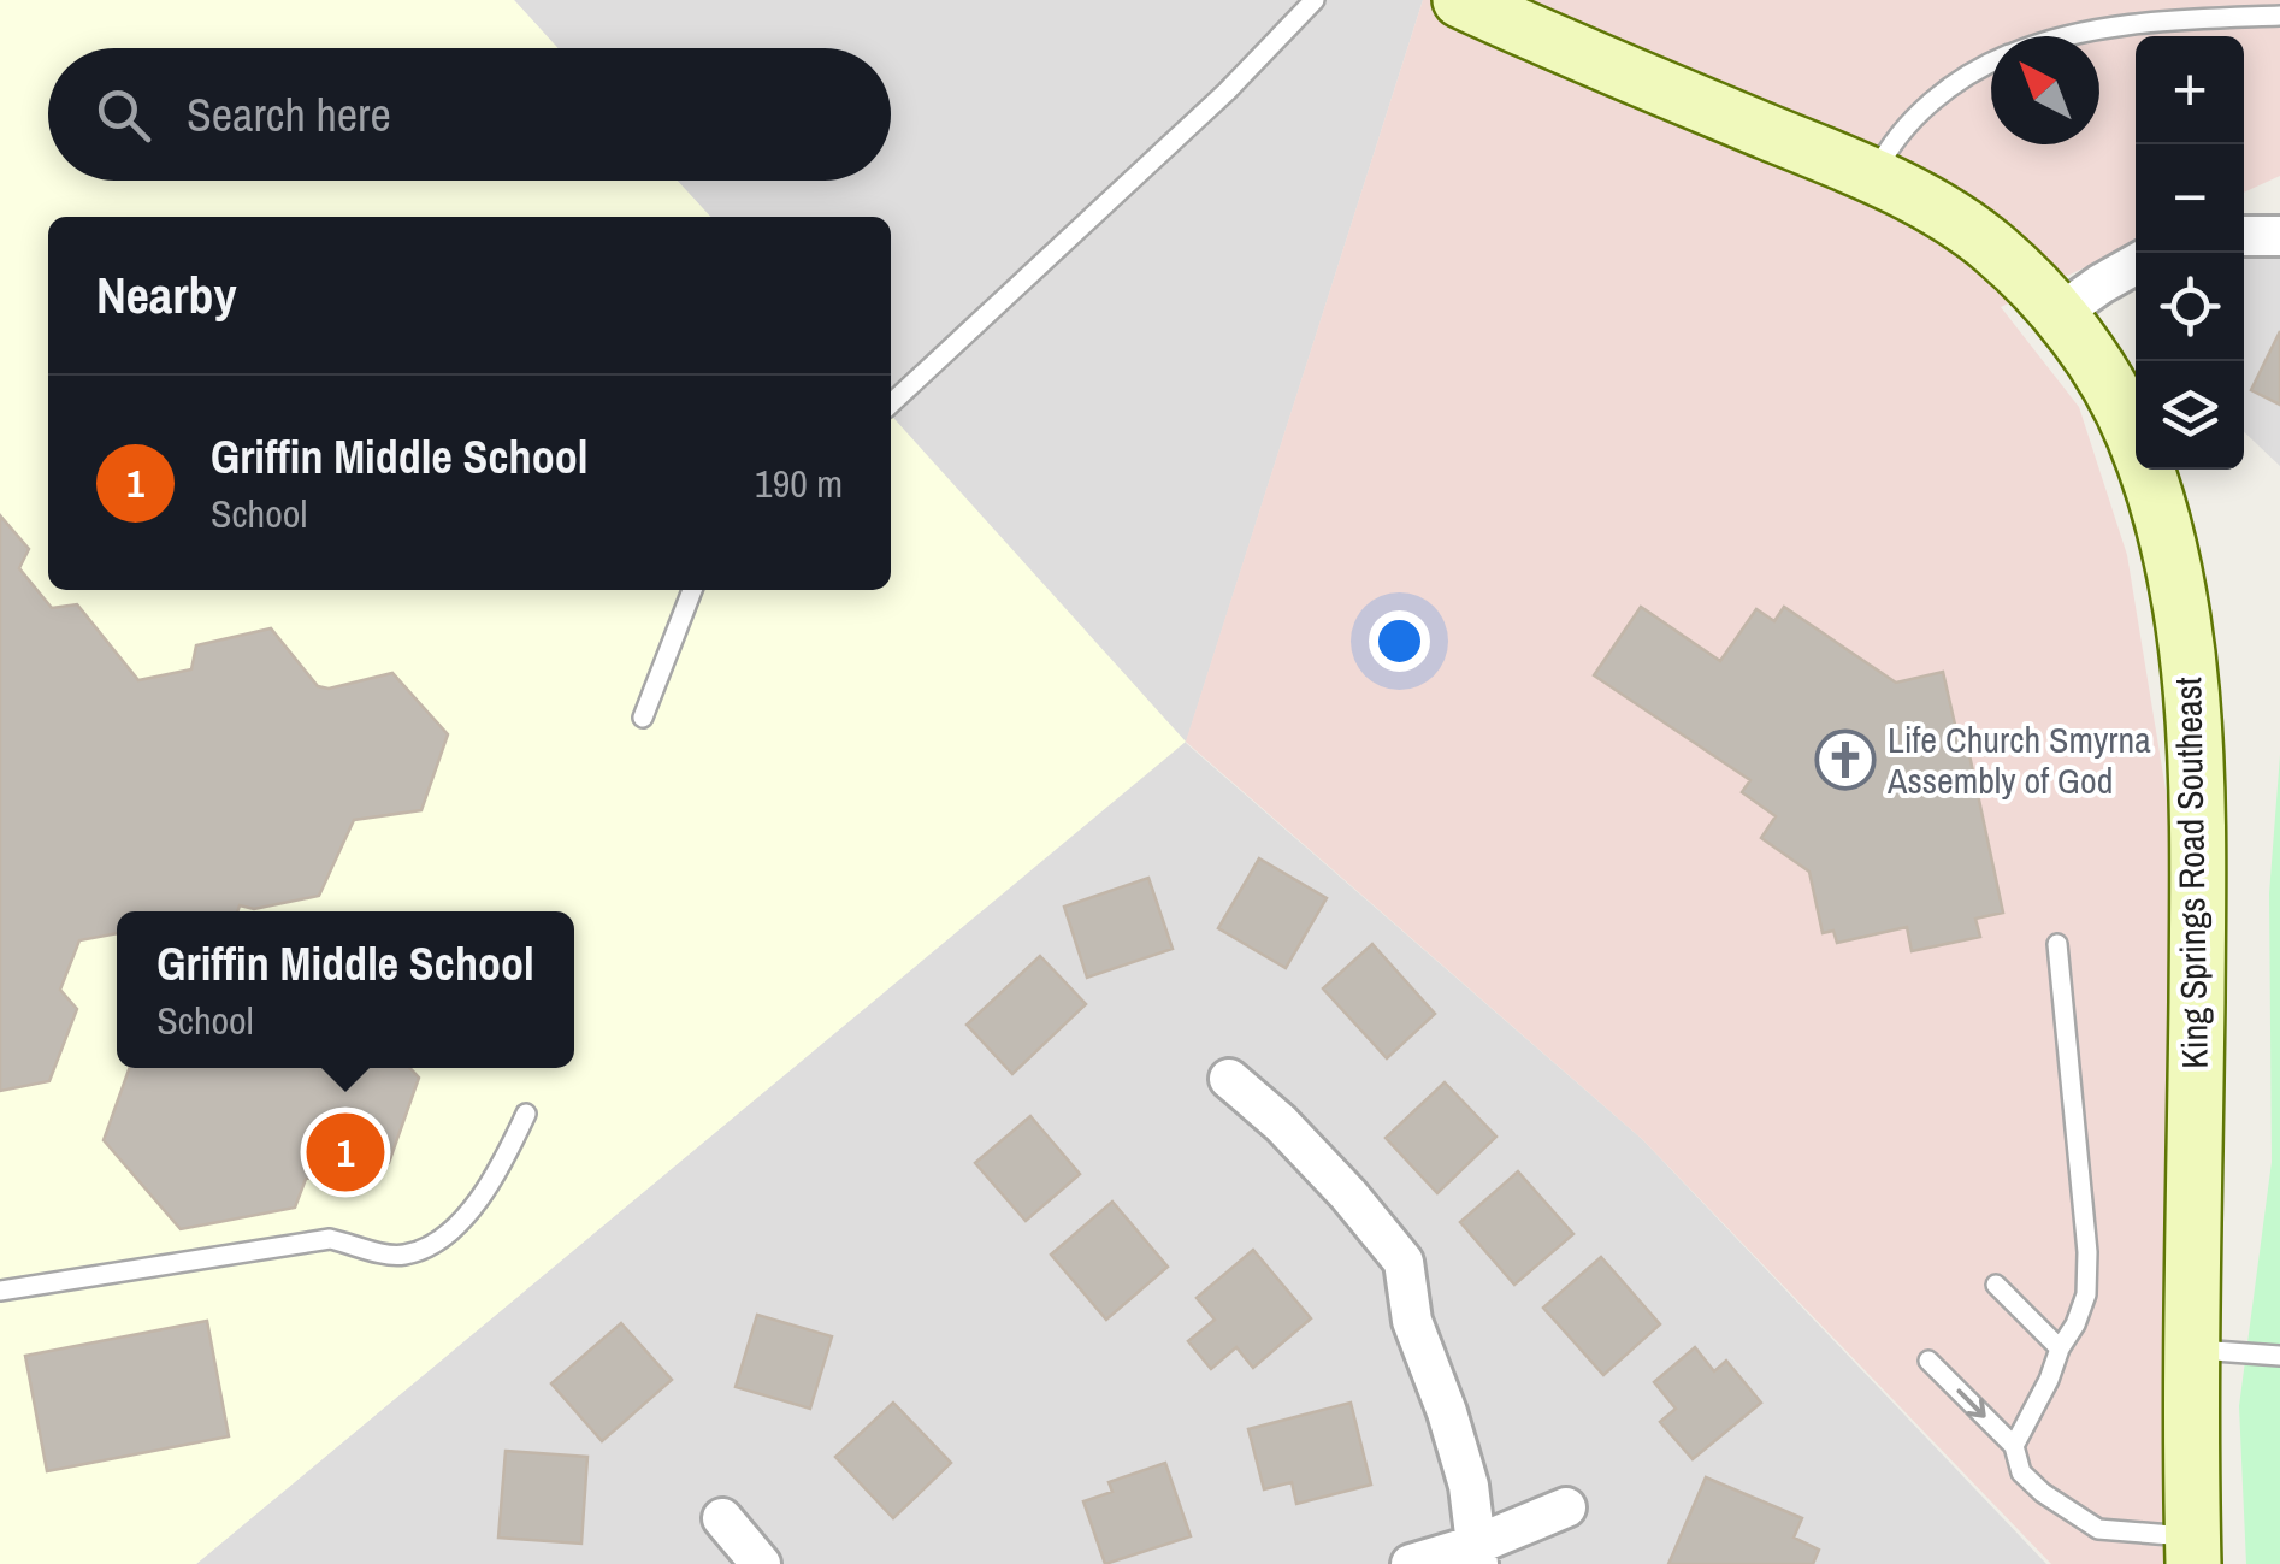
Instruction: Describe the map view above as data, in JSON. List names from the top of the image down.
{
  "streets": {
    "street": ["King Springs Road Southeast"]
  },
  "places": {
    "church": ["Life Church Smyrna Assembly of God"]
  },
  "north": "top left",
  "page": {
    "map_buttons": ["+", "−"],
    "search": "Search here",
    "heading": "Nearby",
    "list": [
      {
        "mark": "1",
        "name": "Griffin Middle School",
        "note": "School",
        "value": "190 m"
      }
    ],
    "popup": ["Griffin Middle School", "School"],
    "pins": "1"
  }
}
